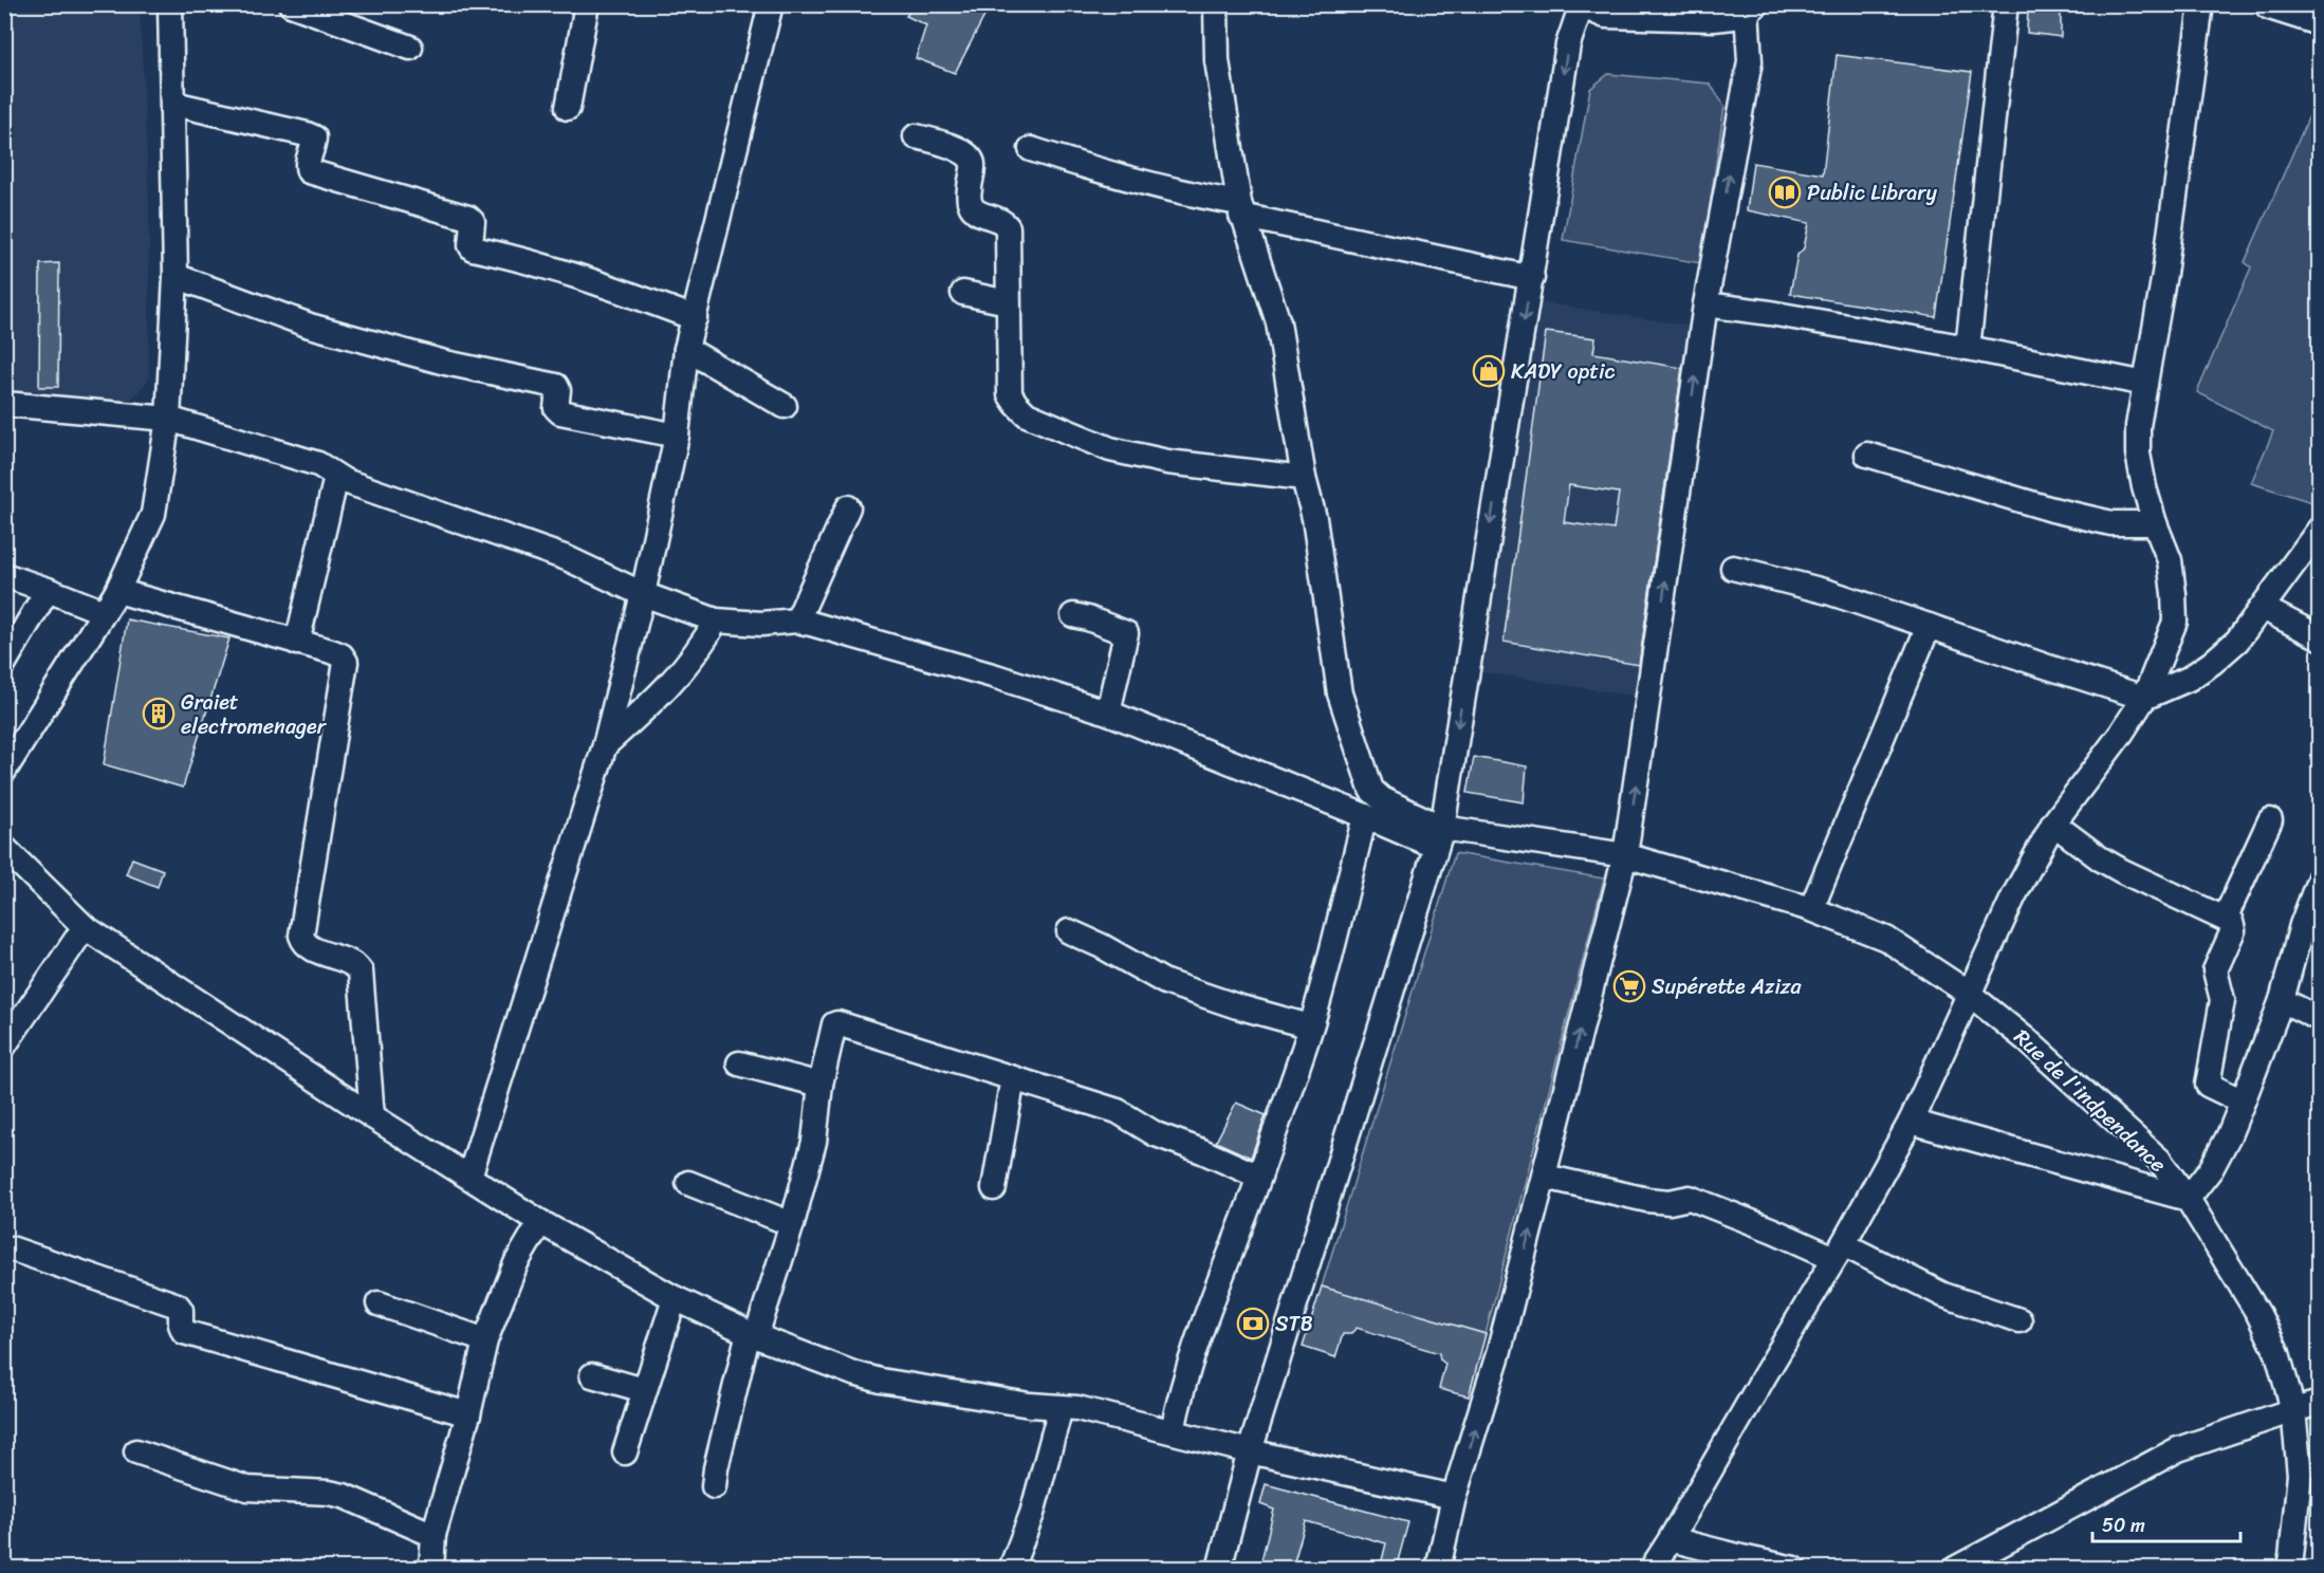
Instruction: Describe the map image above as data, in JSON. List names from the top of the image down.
{
  "streets": {
    "street": ["Rue de l'indpendance"]
  },
  "places": {
    "library": ["Public Library"],
    "shop": ["KADY optic"],
    "building": ["Graiet electromenager"],
    "supermarket": ["Supérette Aziza"],
    "bank": ["STB"]
  },
  "scale_bar": "50 m"
}
